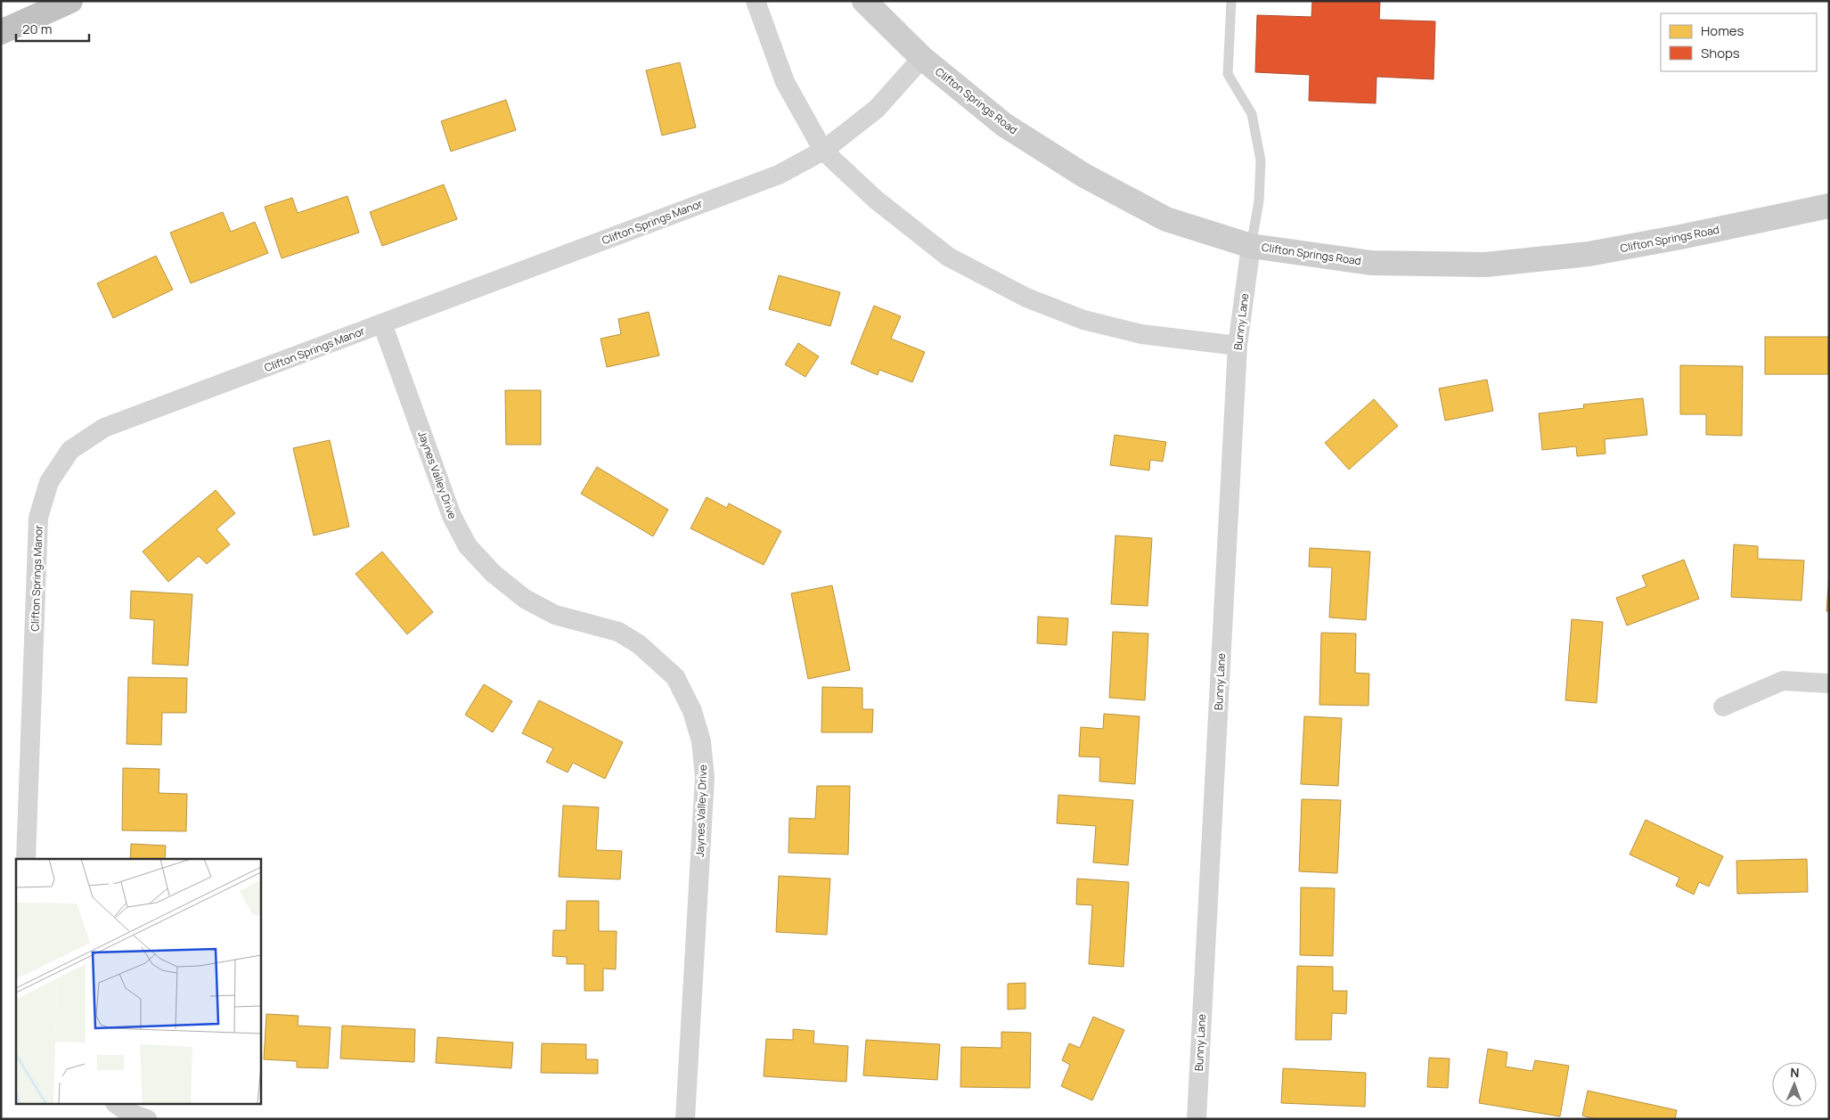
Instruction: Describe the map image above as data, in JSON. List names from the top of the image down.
{
  "streets": {
    "street": [
      "Clifton Springs Road",
      "Clifton Springs Manor",
      "Bunny Lane",
      "Jaynes Valley Drive"
    ]
  },
  "crossings": [
    ["Clifton Springs Road", "Clifton Springs Manor"],
    ["Clifton Springs Road", "Bunny Lane"],
    ["Clifton Springs Manor", "Jaynes Valley Drive"]
  ],
  "legend": ["Homes", "Shops"],
  "scale_bar": "20 m",
  "north": "top"
}
